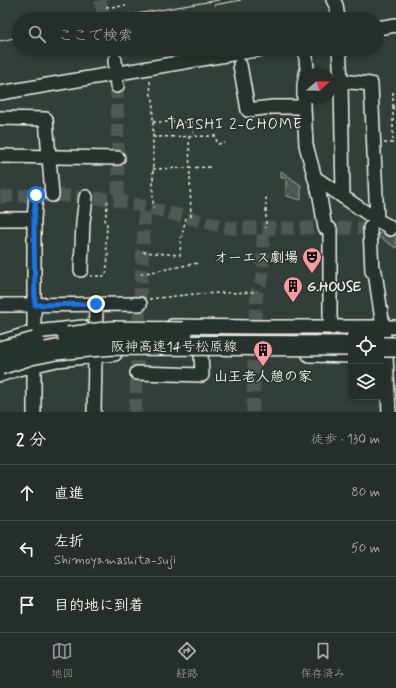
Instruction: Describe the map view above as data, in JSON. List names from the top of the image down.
{
  "streets": {
    "highway": ["阪神高速14号松原線"]
  },
  "districts": ["TAISHI 2-CHOME"],
  "places": {
    "theatre": ["オーエス劇場"],
    "building": ["G.HOUSE", "山王老人憩の家"]
  },
  "north": "right",
  "page": {
    "search": "ここで検索",
    "heading": ["2 分", "徒歩 · 130 m"],
    "list": [
      ["直進", "80 m"],
      ["左折", "Shimoyamashita-suji", "50 m"],
      "目的地に到着"
    ],
    "nav": ["地図", "経路", "保存済み"]
  }
}
